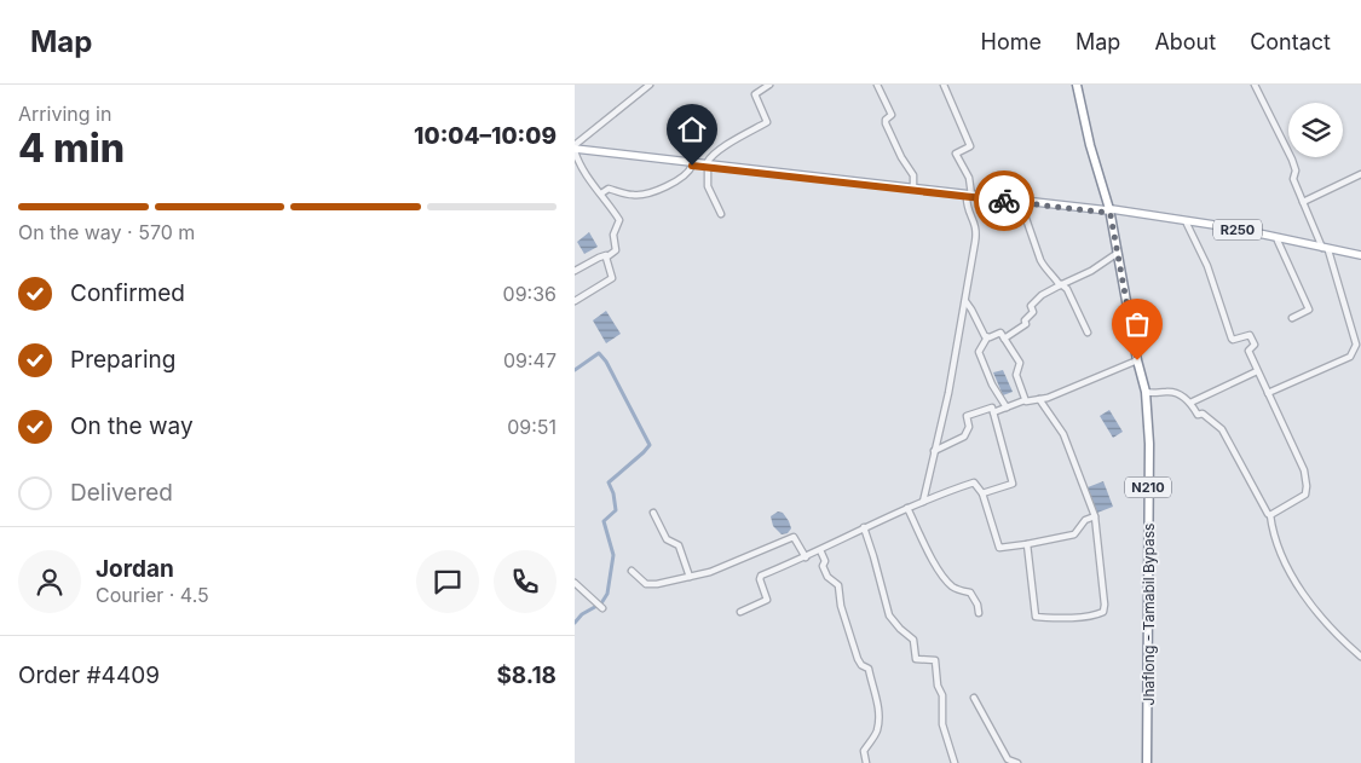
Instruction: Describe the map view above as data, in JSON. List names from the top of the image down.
{
  "streets": {
    "highway": ["N210", "Jhaflong - Tamabil Bypass"],
    "main road": ["R250"]
  },
  "crossings": [
    ["R250", "Jhaflong - Tamabil Bypass"]
  ],
  "page": {
    "header": "Map",
    "nav": [
      "Home",
      "Map",
      "About",
      "Contact"
    ],
    "heading": ["4 min", "Arriving in", "10:04–10:09"],
    "panel": [
      "Jordan",
      "Courier · 4.5",
      "Order #4409",
      "$8.18"
    ],
    "bar": "On the way · 570 m",
    "list": [
      ["Confirmed", "09:36"],
      ["Preparing", "09:47"],
      ["On the way", "09:51"],
      "Delivered"
    ]
  }
}
